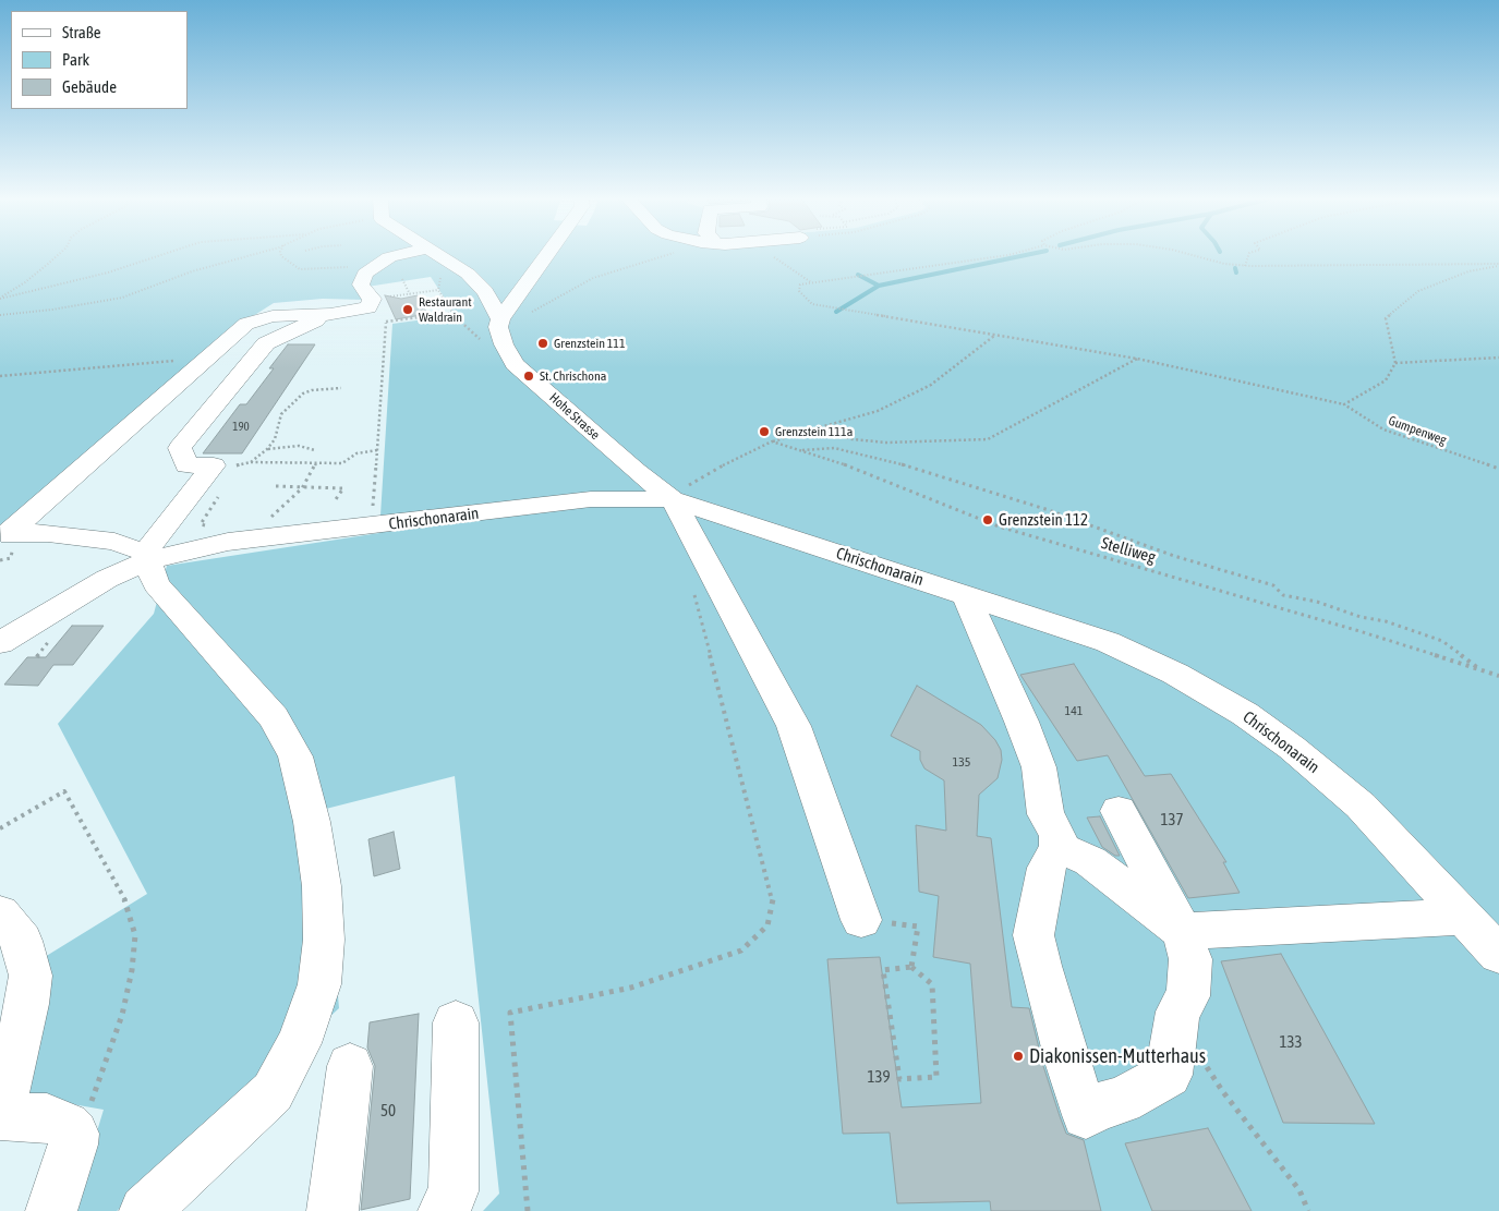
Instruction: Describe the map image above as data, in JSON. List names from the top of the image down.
{
  "streets": {
    "street": ["Hohe Strasse", "Chrischonarain"],
    "path": ["Gumpenweg", "Stelliweg"]
  },
  "crossings": [
    ["Hohe Strasse", "Chrischonarain"]
  ],
  "places": [
    "Restaurant Waldrain",
    "Grenzstein 111",
    "St. Chrischona",
    "Grenzstein 111a",
    "Grenzstein 112",
    "Diakonissen-Mutterhaus"
  ],
  "house_numbers": [
    "190",
    "141",
    "135",
    "137",
    "133",
    "139",
    "50"
  ],
  "legend": ["Straße", "Park", "Gebäude"]
}
